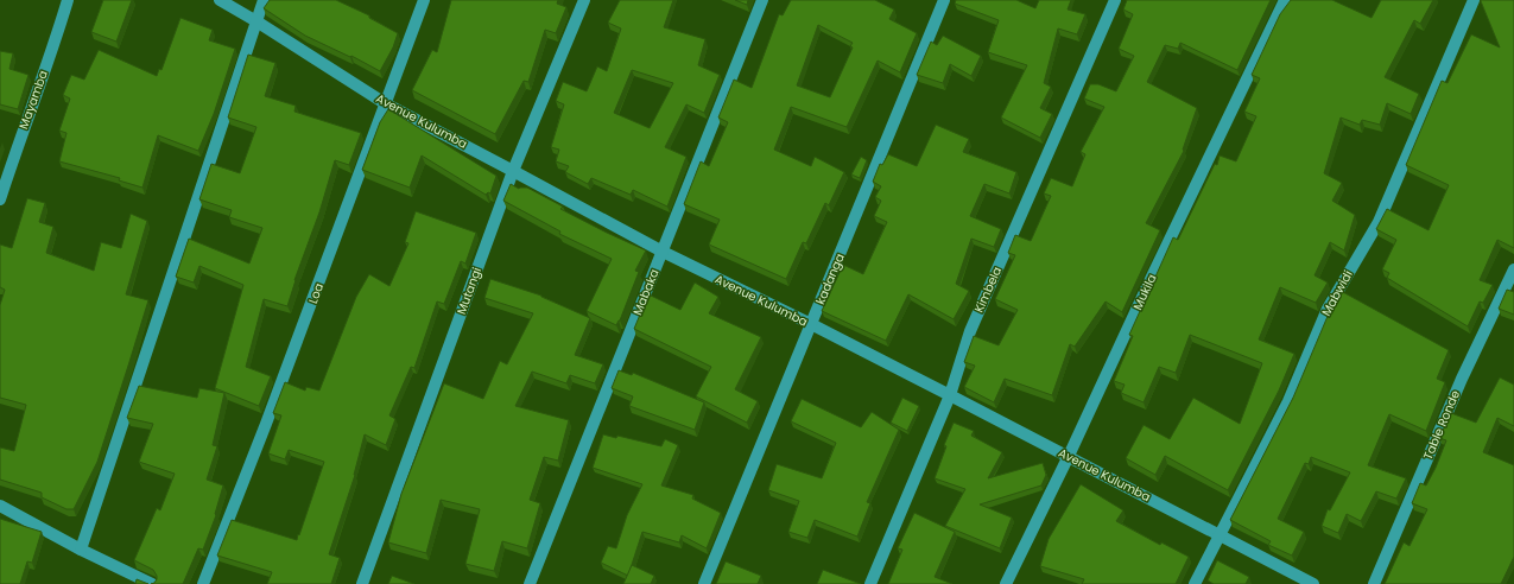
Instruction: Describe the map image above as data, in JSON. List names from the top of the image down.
{
  "streets": {
    "street": [
      "Mayamba",
      "Avenue Kulumba",
      "kadanga",
      "Kimbela",
      "Mutangi",
      "Mabaka",
      "Mukila",
      "Loa",
      "Mabwidi",
      "Table Ronde"
    ]
  },
  "crossings": [
    ["Avenue Kulumba", "kadanga"],
    ["Avenue Kulumba", "Kimbela"],
    ["Avenue Kulumba", "Mutangi"],
    ["Avenue Kulumba", "Mabaka"],
    ["Avenue Kulumba", "Mukila"],
    ["Avenue Kulumba", "Loa"],
    ["Avenue Kulumba", "Mabwidi"]
  ]
}
